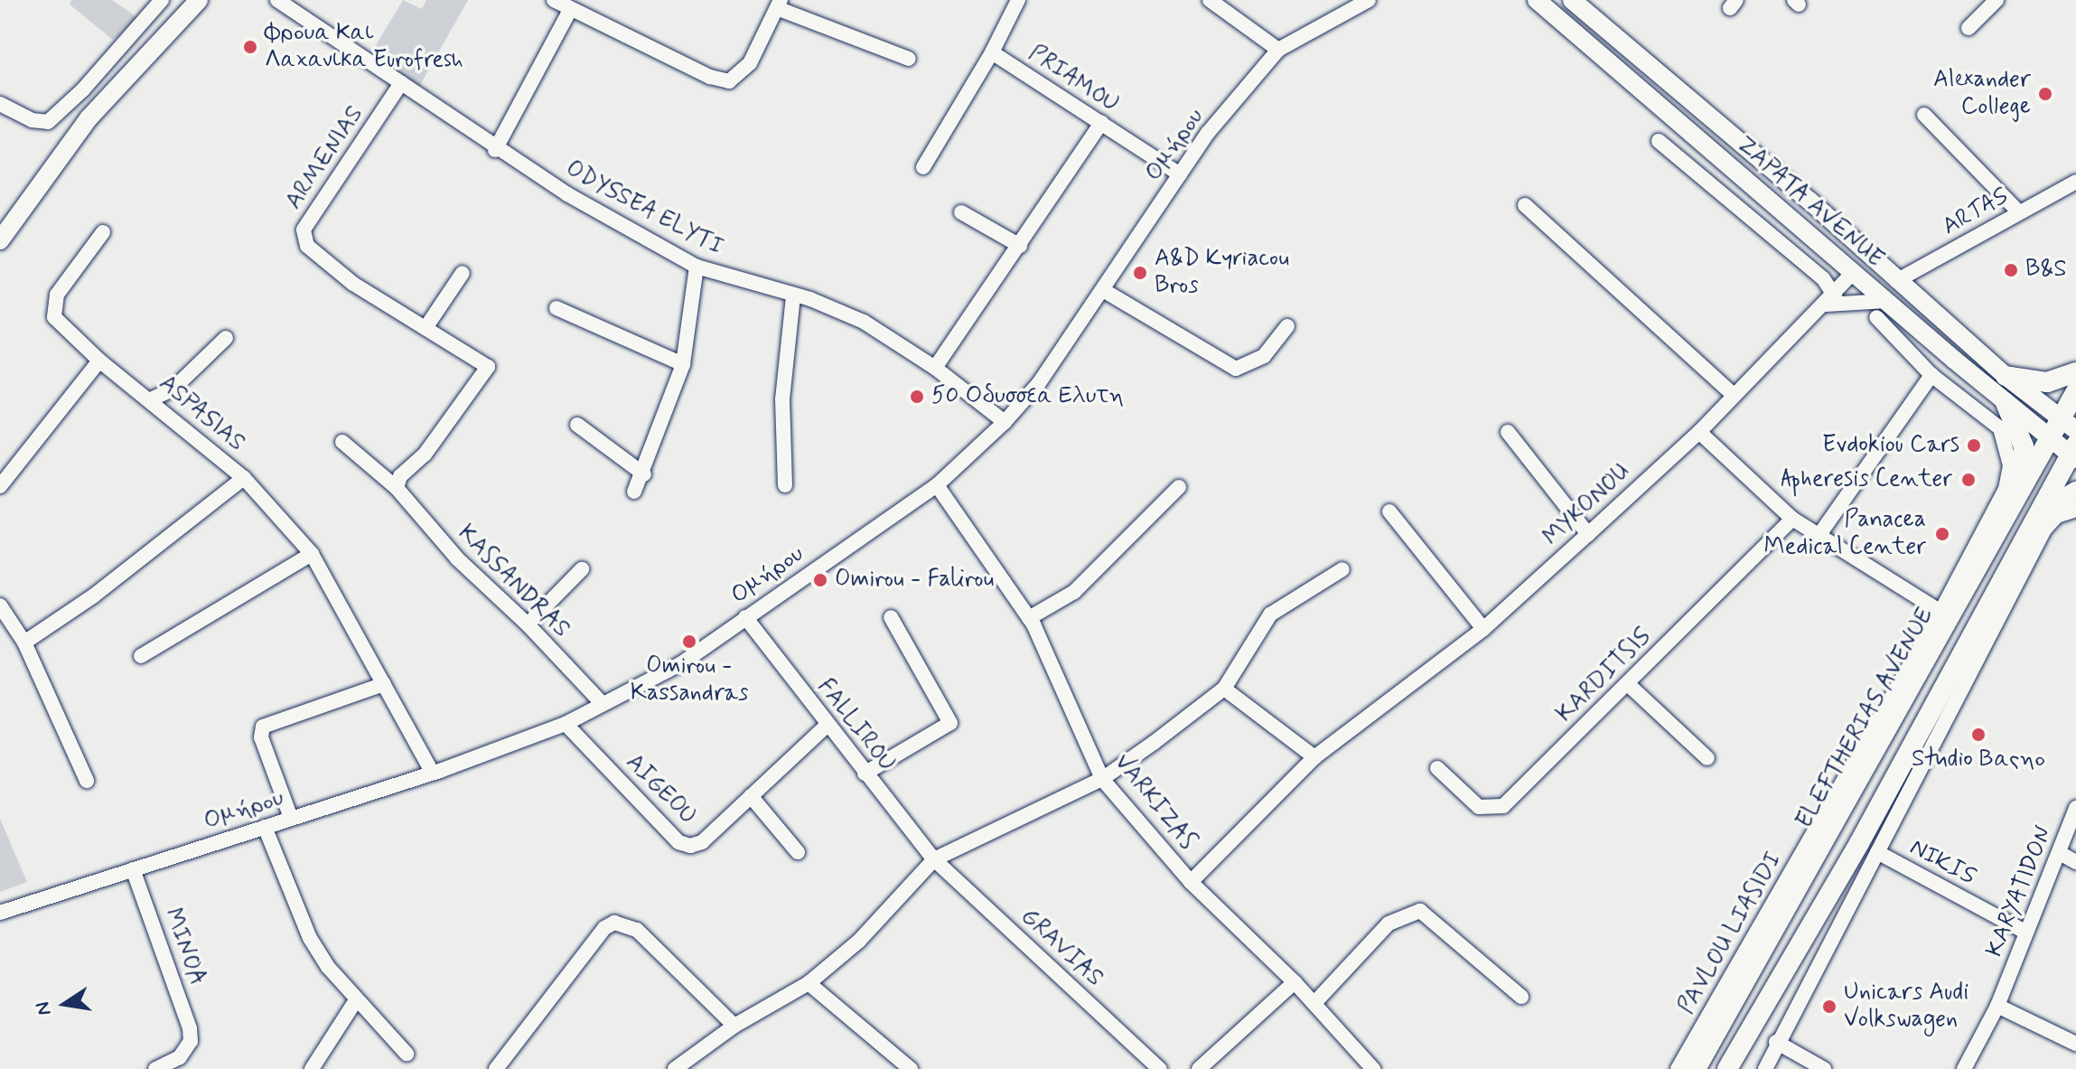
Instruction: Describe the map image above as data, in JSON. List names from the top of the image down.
{
  "streets": {
    "highway": ["ELEFTHERIAS AVENUE"],
    "main road": ["ZAPATA AVENUE"],
    "street": [
      "PRIAMOU",
      "Ομήρου",
      "ARMENIAS",
      "ODYSSEA ELYTI",
      "ARTAS",
      "ASPASIAS",
      "MYKONOU",
      "KASSANDRAS",
      "KARDITSIS",
      "FALLIROU",
      "AIGEOU",
      "VARKIZAS",
      "NIKIS",
      "KARYATIDON",
      "PAVLOU LIASIDI",
      "MINOA",
      "GRAVIAS"
    ]
  },
  "crossings": [
    ["PRIAMOU", "Ομήρου"],
    ["Ομήρου", "ODYSSEA ELYTI"],
    ["Ομήρου", "ASPASIAS"],
    ["Ομήρου", "KASSANDRAS"],
    ["Ομήρου", "FALLIROU"],
    ["Ομήρου", "AIGEOU"],
    ["Ομήρου", "VARKIZAS"],
    ["Ομήρου", "MINOA"],
    ["ARMENIAS", "ODYSSEA ELYTI"],
    ["ARMENIAS", "KASSANDRAS"],
    ["ZAPATA AVENUE", "ARTAS"],
    ["ZAPATA AVENUE", "MYKONOU"],
    ["ZAPATA AVENUE", "ELEFTHERIAS AVENUE"],
    ["ZAPATA AVENUE", "PAVLOU LIASIDI"],
    ["MYKONOU", "VARKIZAS"],
    ["ELEFTHERIAS AVENUE", "PAVLOU LIASIDI"],
    ["FALLIROU", "AIGEOU"],
    ["FALLIROU", "GRAVIAS"],
    ["NIKIS", "KARYATIDON"]
  ],
  "places": [
    "Φρουα Και Λαχανικα Eurofresh",
    "Alexander College",
    "B&S",
    "A&D Kyriacou Bros",
    "50 Οδυσσεα Ελυτη",
    "Evdokiou Cars",
    "Apheresis Center",
    "Panacea Medical Center",
    "Omirou - Falirou",
    "Omirou - Kassandras",
    "Studio Βαςηο",
    "Unicars Audi Volkswagen"
  ],
  "north": "left"
}
